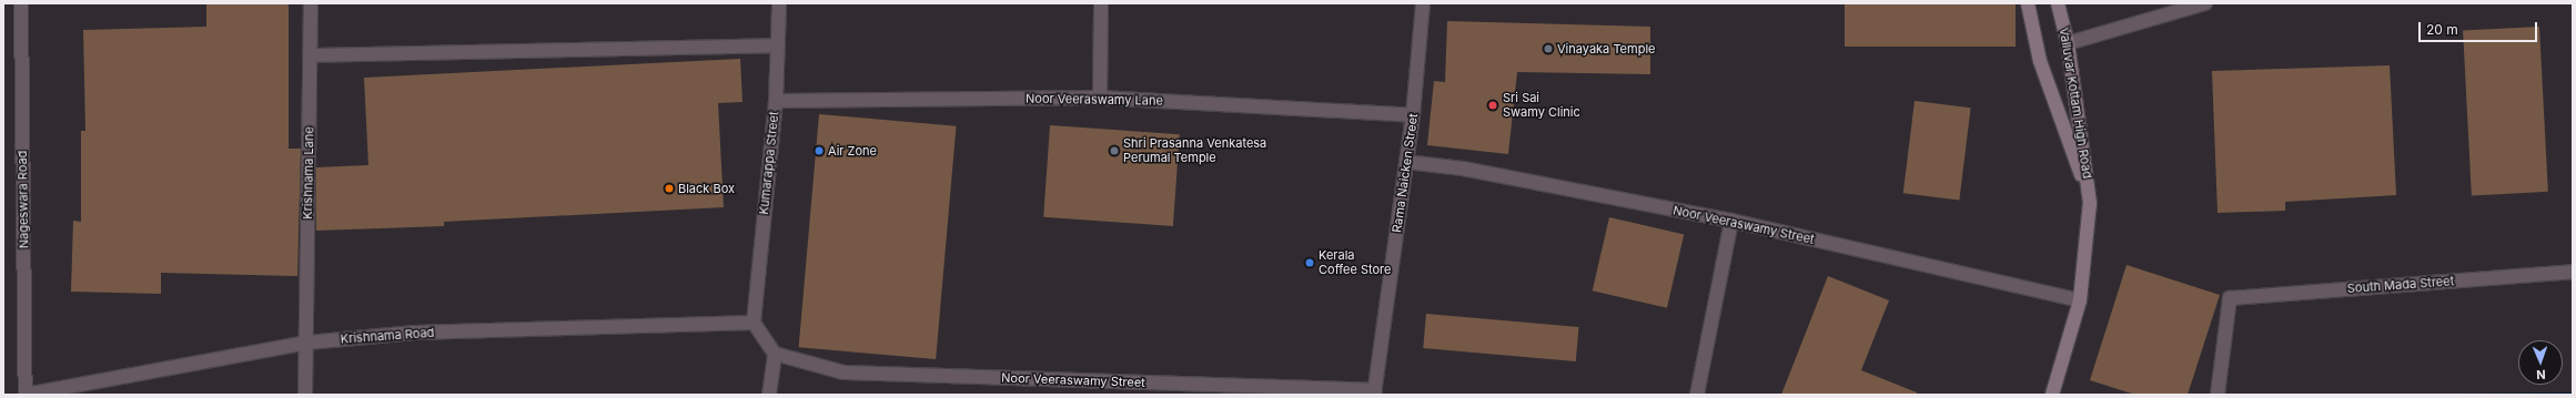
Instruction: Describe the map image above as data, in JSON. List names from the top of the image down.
{
  "streets": {
    "main road": ["Valluvar Kottam High Road"],
    "street": [
      "Noor Veeraswamy Lane",
      "Kumarappa Street",
      "Krishnama Lane",
      "Rama Naicken Street",
      "Nageswara Road",
      "Noor Veeraswamy Street",
      "South Mada Street",
      "Krishnama Road"
    ]
  },
  "crossings": [
    ["Noor Veeraswamy Lane", "Kumarappa Street"],
    ["Noor Veeraswamy Lane", "Rama Naicken Street"],
    ["Valluvar Kottam High Road", "Noor Veeraswamy Street"],
    ["Kumarappa Street", "Krishnama Road"],
    ["Krishnama Lane", "Krishnama Road"],
    ["Rama Naicken Street", "Noor Veeraswamy Street"],
    ["Nageswara Road", "Krishnama Road"]
  ],
  "places": [
    "Vinayaka Temple",
    "Sri Sai Swamy Clinic",
    "Air Zone",
    "Shri Prasanna Venkatesa Perumal Temple",
    "Black Box",
    "Kerala Coffee Store"
  ],
  "scale_bar": "20 m",
  "north": "bottom"
}
